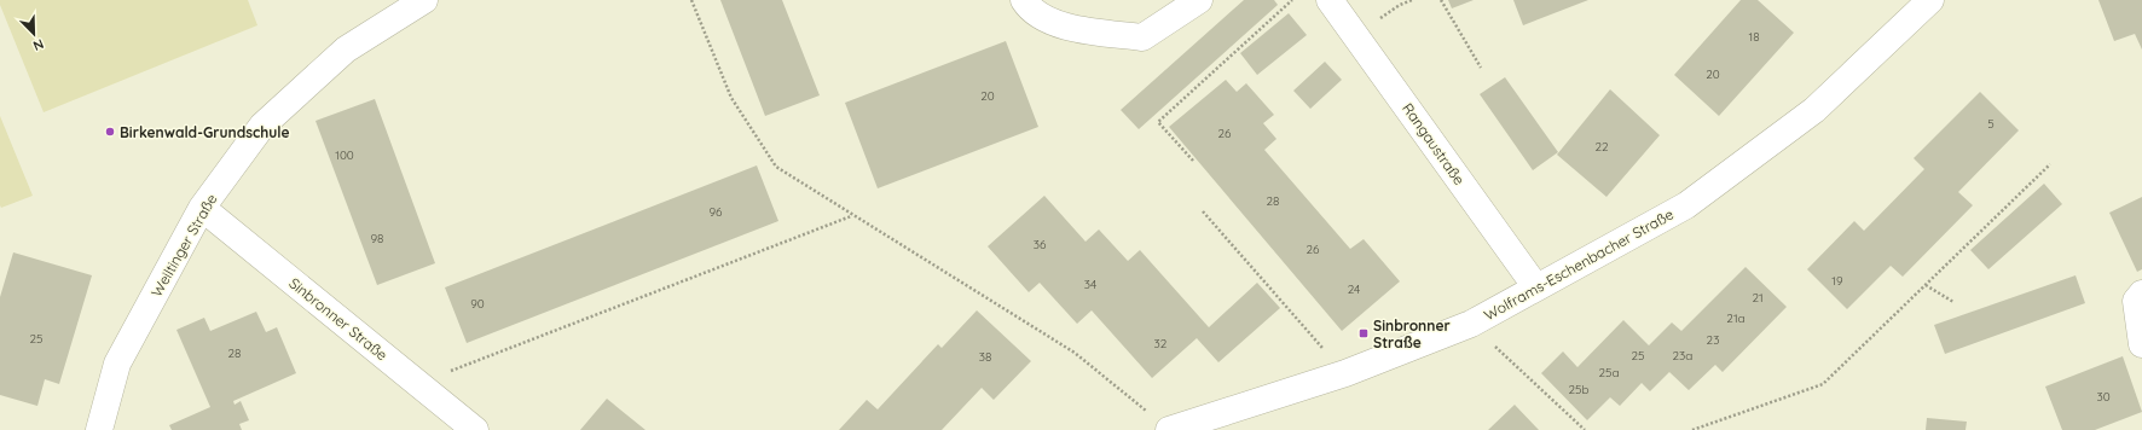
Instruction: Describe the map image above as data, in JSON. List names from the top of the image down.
{
  "streets": {
    "street": [
      "Rangaustraße",
      "Weiltinger Straße",
      "Wolframs-Eschenbacher Straße",
      "Sinbronner Straße"
    ]
  },
  "crossings": [
    ["Rangaustraße", "Wolframs-Eschenbacher Straße"],
    ["Weiltinger Straße", "Sinbronner Straße"]
  ],
  "places": {
    "other": ["Birkenwald-Grundschule"],
    "transit": ["Sinbronner Straße"]
  },
  "house_numbers": [
    "18",
    "20",
    "20",
    "5",
    "26",
    "22",
    "100",
    "28",
    "96",
    "98",
    "36",
    "26",
    "19",
    "34",
    "24",
    "21",
    "90",
    "21a",
    "25",
    "23",
    "32",
    "28",
    "25",
    "23a",
    "38",
    "25a",
    "25b",
    "30"
  ],
  "north": "bottom right"
}
